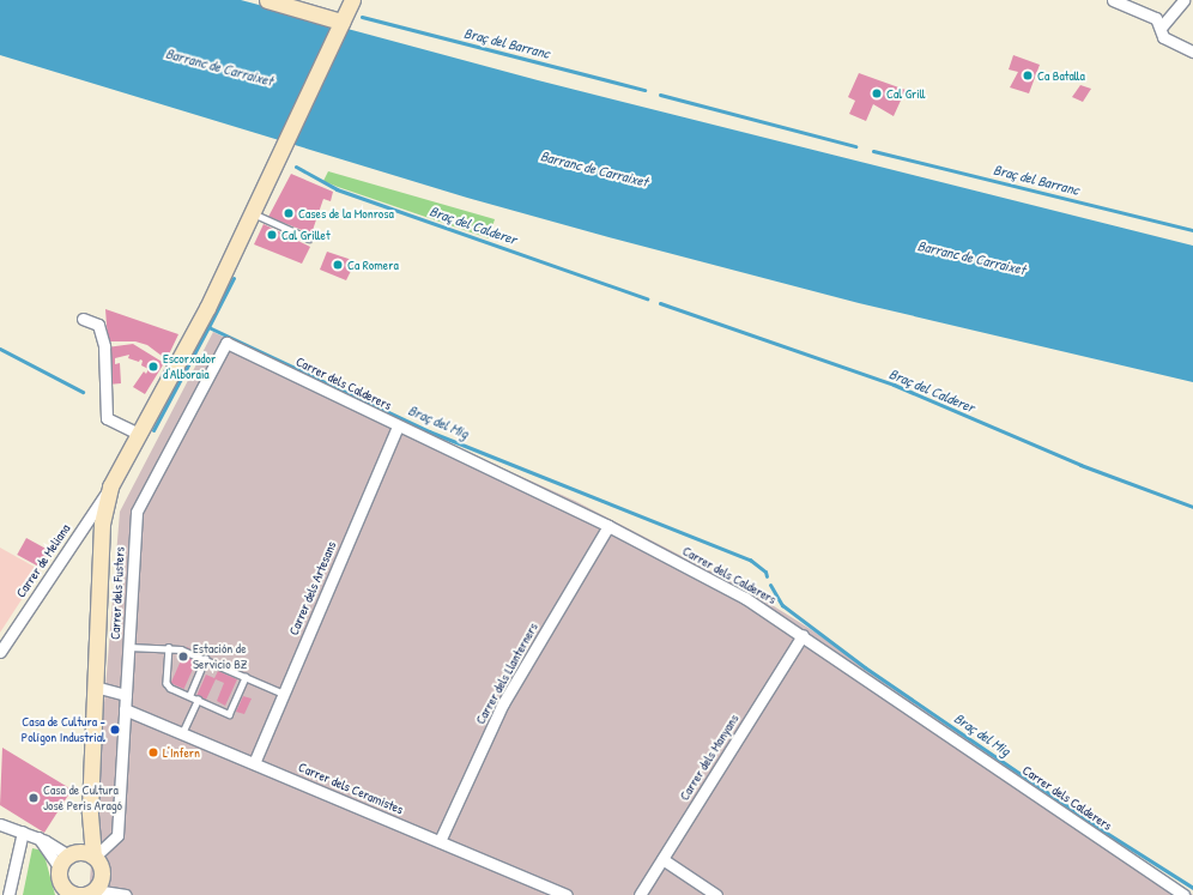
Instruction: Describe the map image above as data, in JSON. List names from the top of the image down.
{
  "streets": {
    "street": [
      "Carrer dels Calderers",
      "Carrer de Meliana",
      "Carrer dels Artesans",
      "Carrer dels Fusters",
      "Carrer dels Llanterners",
      "Carrer dels Manyans",
      "Carrer dels Ceramistes"
    ]
  },
  "crossings": [
    ["Carrer dels Calderers", "Carrer dels Artesans"],
    ["Carrer dels Calderers", "Carrer dels Fusters"],
    ["Carrer dels Calderers", "Carrer dels Llanterners"],
    ["Carrer dels Calderers", "Carrer dels Manyans"],
    ["Carrer dels Artesans", "Carrer dels Ceramistes"],
    ["Carrer dels Fusters", "Carrer dels Ceramistes"],
    ["Carrer dels Llanterners", "Carrer dels Ceramistes"]
  ],
  "water": [
    "Braç del Barranc",
    "Barranc de Carraixet",
    "Braç del Calderer",
    "Braç del Mig"
  ],
  "places": [
    "Ca Batalla",
    "Cal Grill",
    "Cases de la Monrosa",
    "Cal Grillet",
    "Ca Romera",
    "Escorxador d'Alboraia",
    "Estación de Servicio BZ",
    "Casa de Cultura - Polígon Industrial",
    "L'Infern",
    "Casa de Cultura José Peris Aragó"
  ]
}
